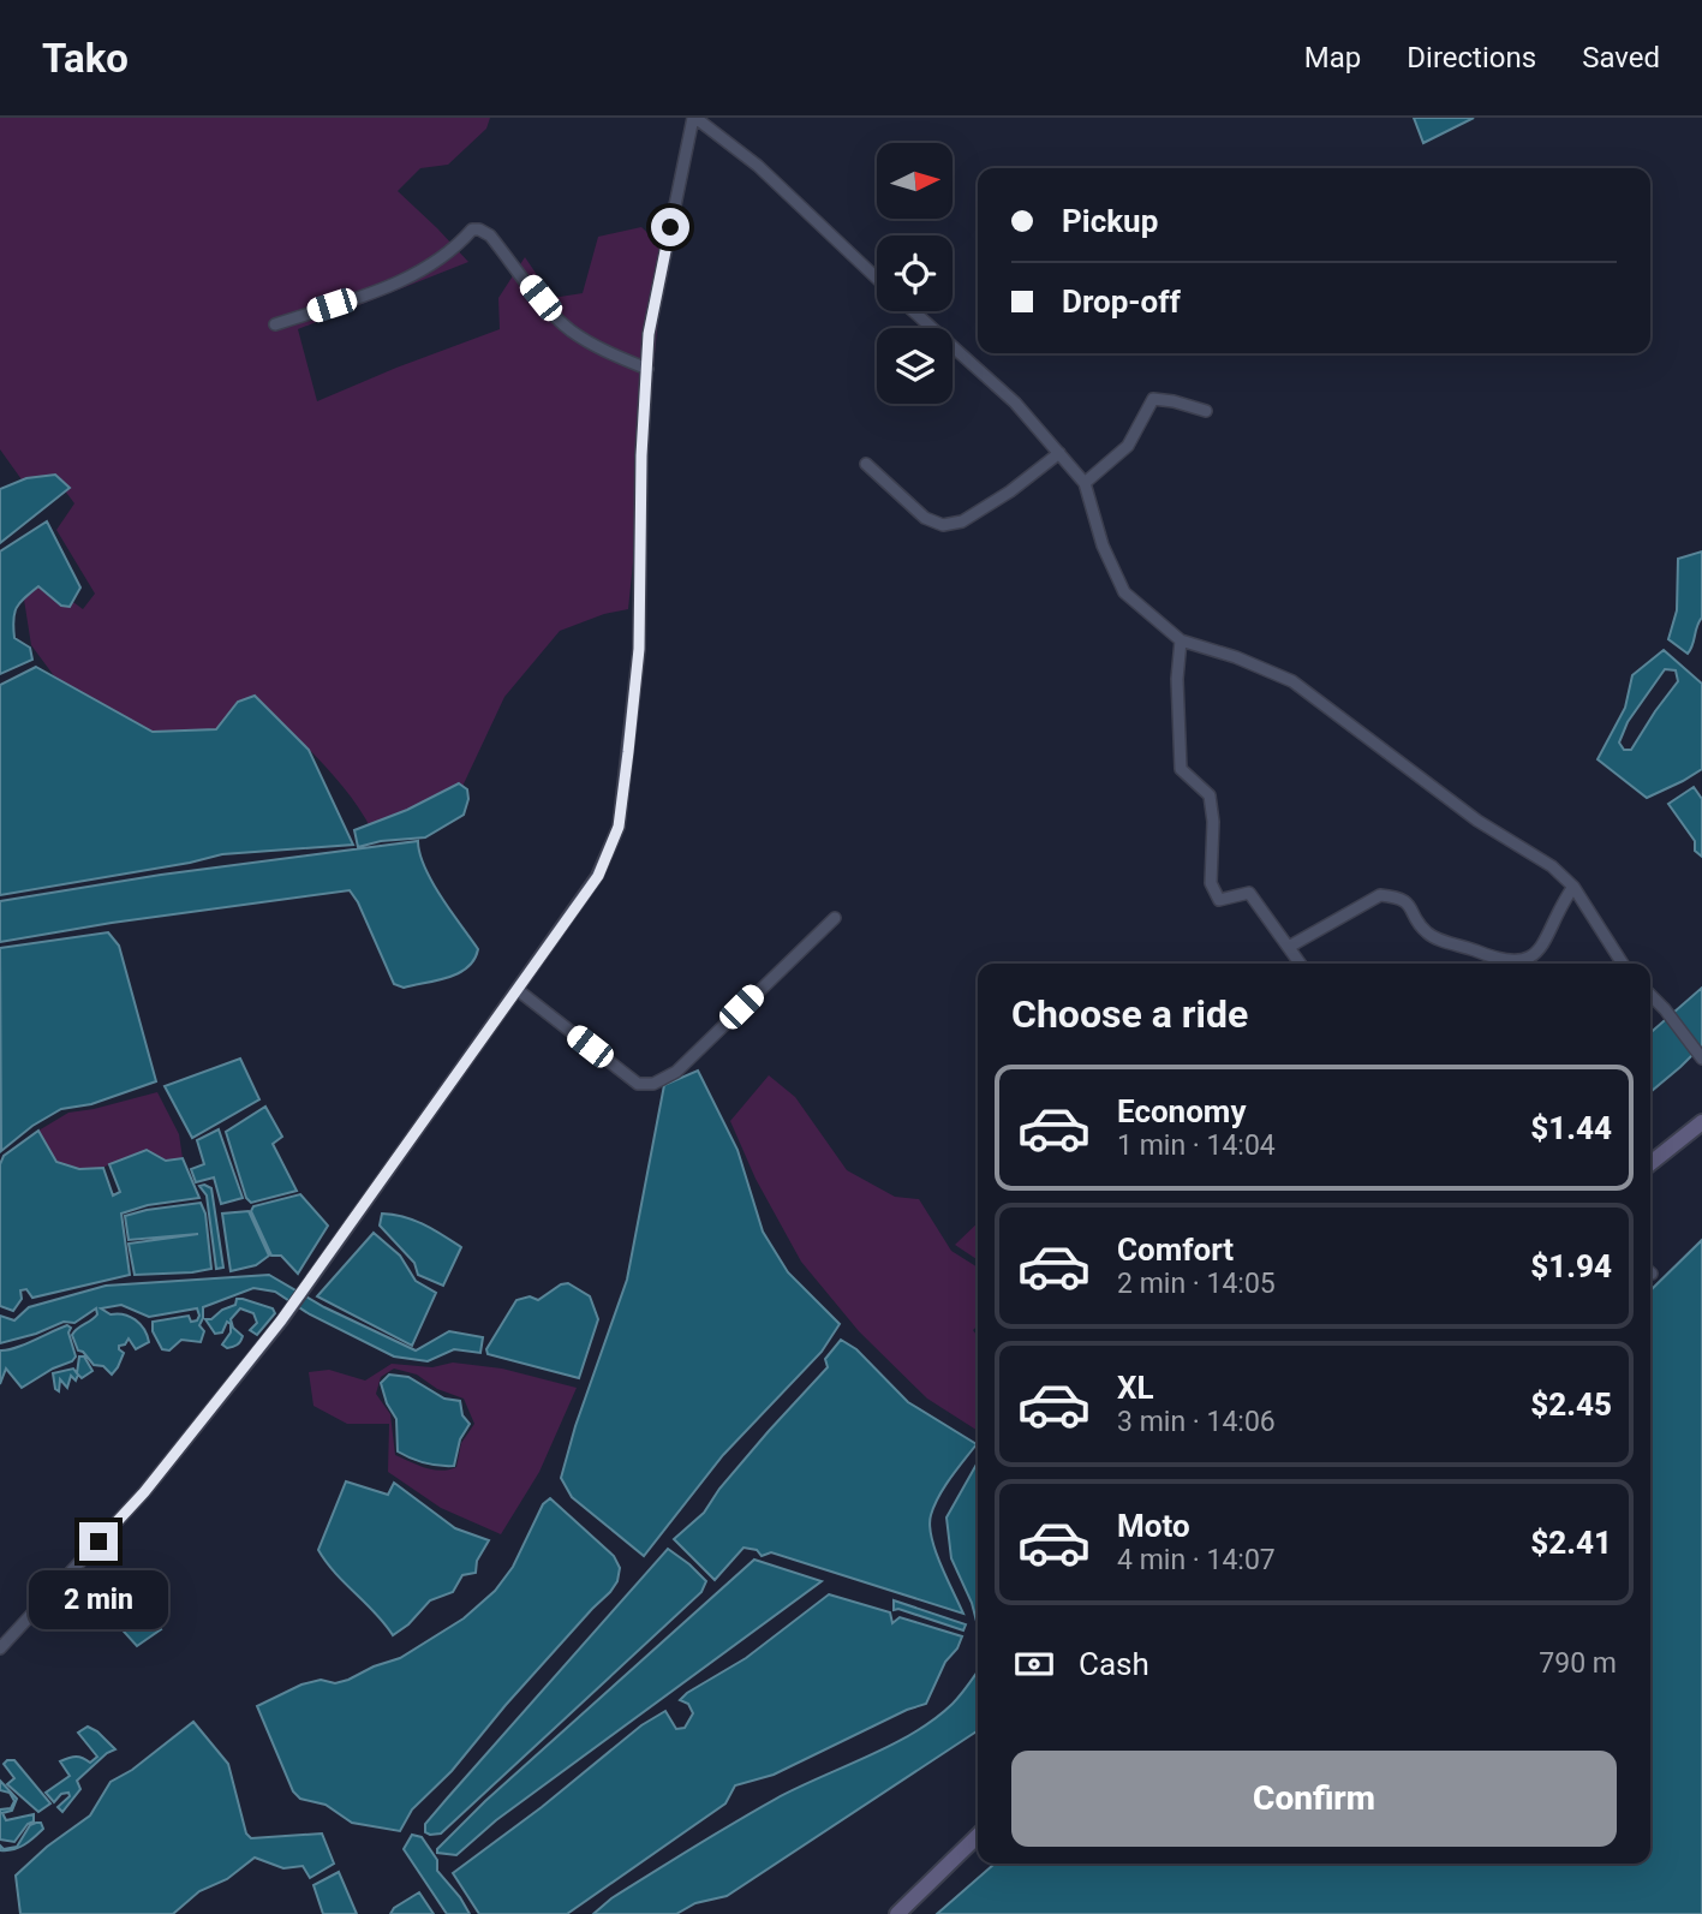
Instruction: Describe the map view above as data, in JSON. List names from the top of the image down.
{
  "north": "right",
  "page": {
    "header": "Tako",
    "nav": ["Map", "Directions", "Saved"],
    "banner": ["Pickup", "Drop-off"],
    "heading": "Choose a ride",
    "list": [
      {
        "name": "Economy",
        "note": "1 min · 14:04",
        "value": "$1.44"
      },
      {
        "name": "Comfort",
        "note": "2 min · 14:05",
        "value": "$1.94"
      },
      {
        "name": "XL",
        "note": "3 min · 14:06",
        "value": "$2.45"
      },
      {
        "name": "Moto",
        "note": "4 min · 14:07",
        "value": "$2.41"
      }
    ],
    "bubble": "2 min",
    "pay": ["Cash", "790 m"],
    "buttons": "Confirm"
  }
}
